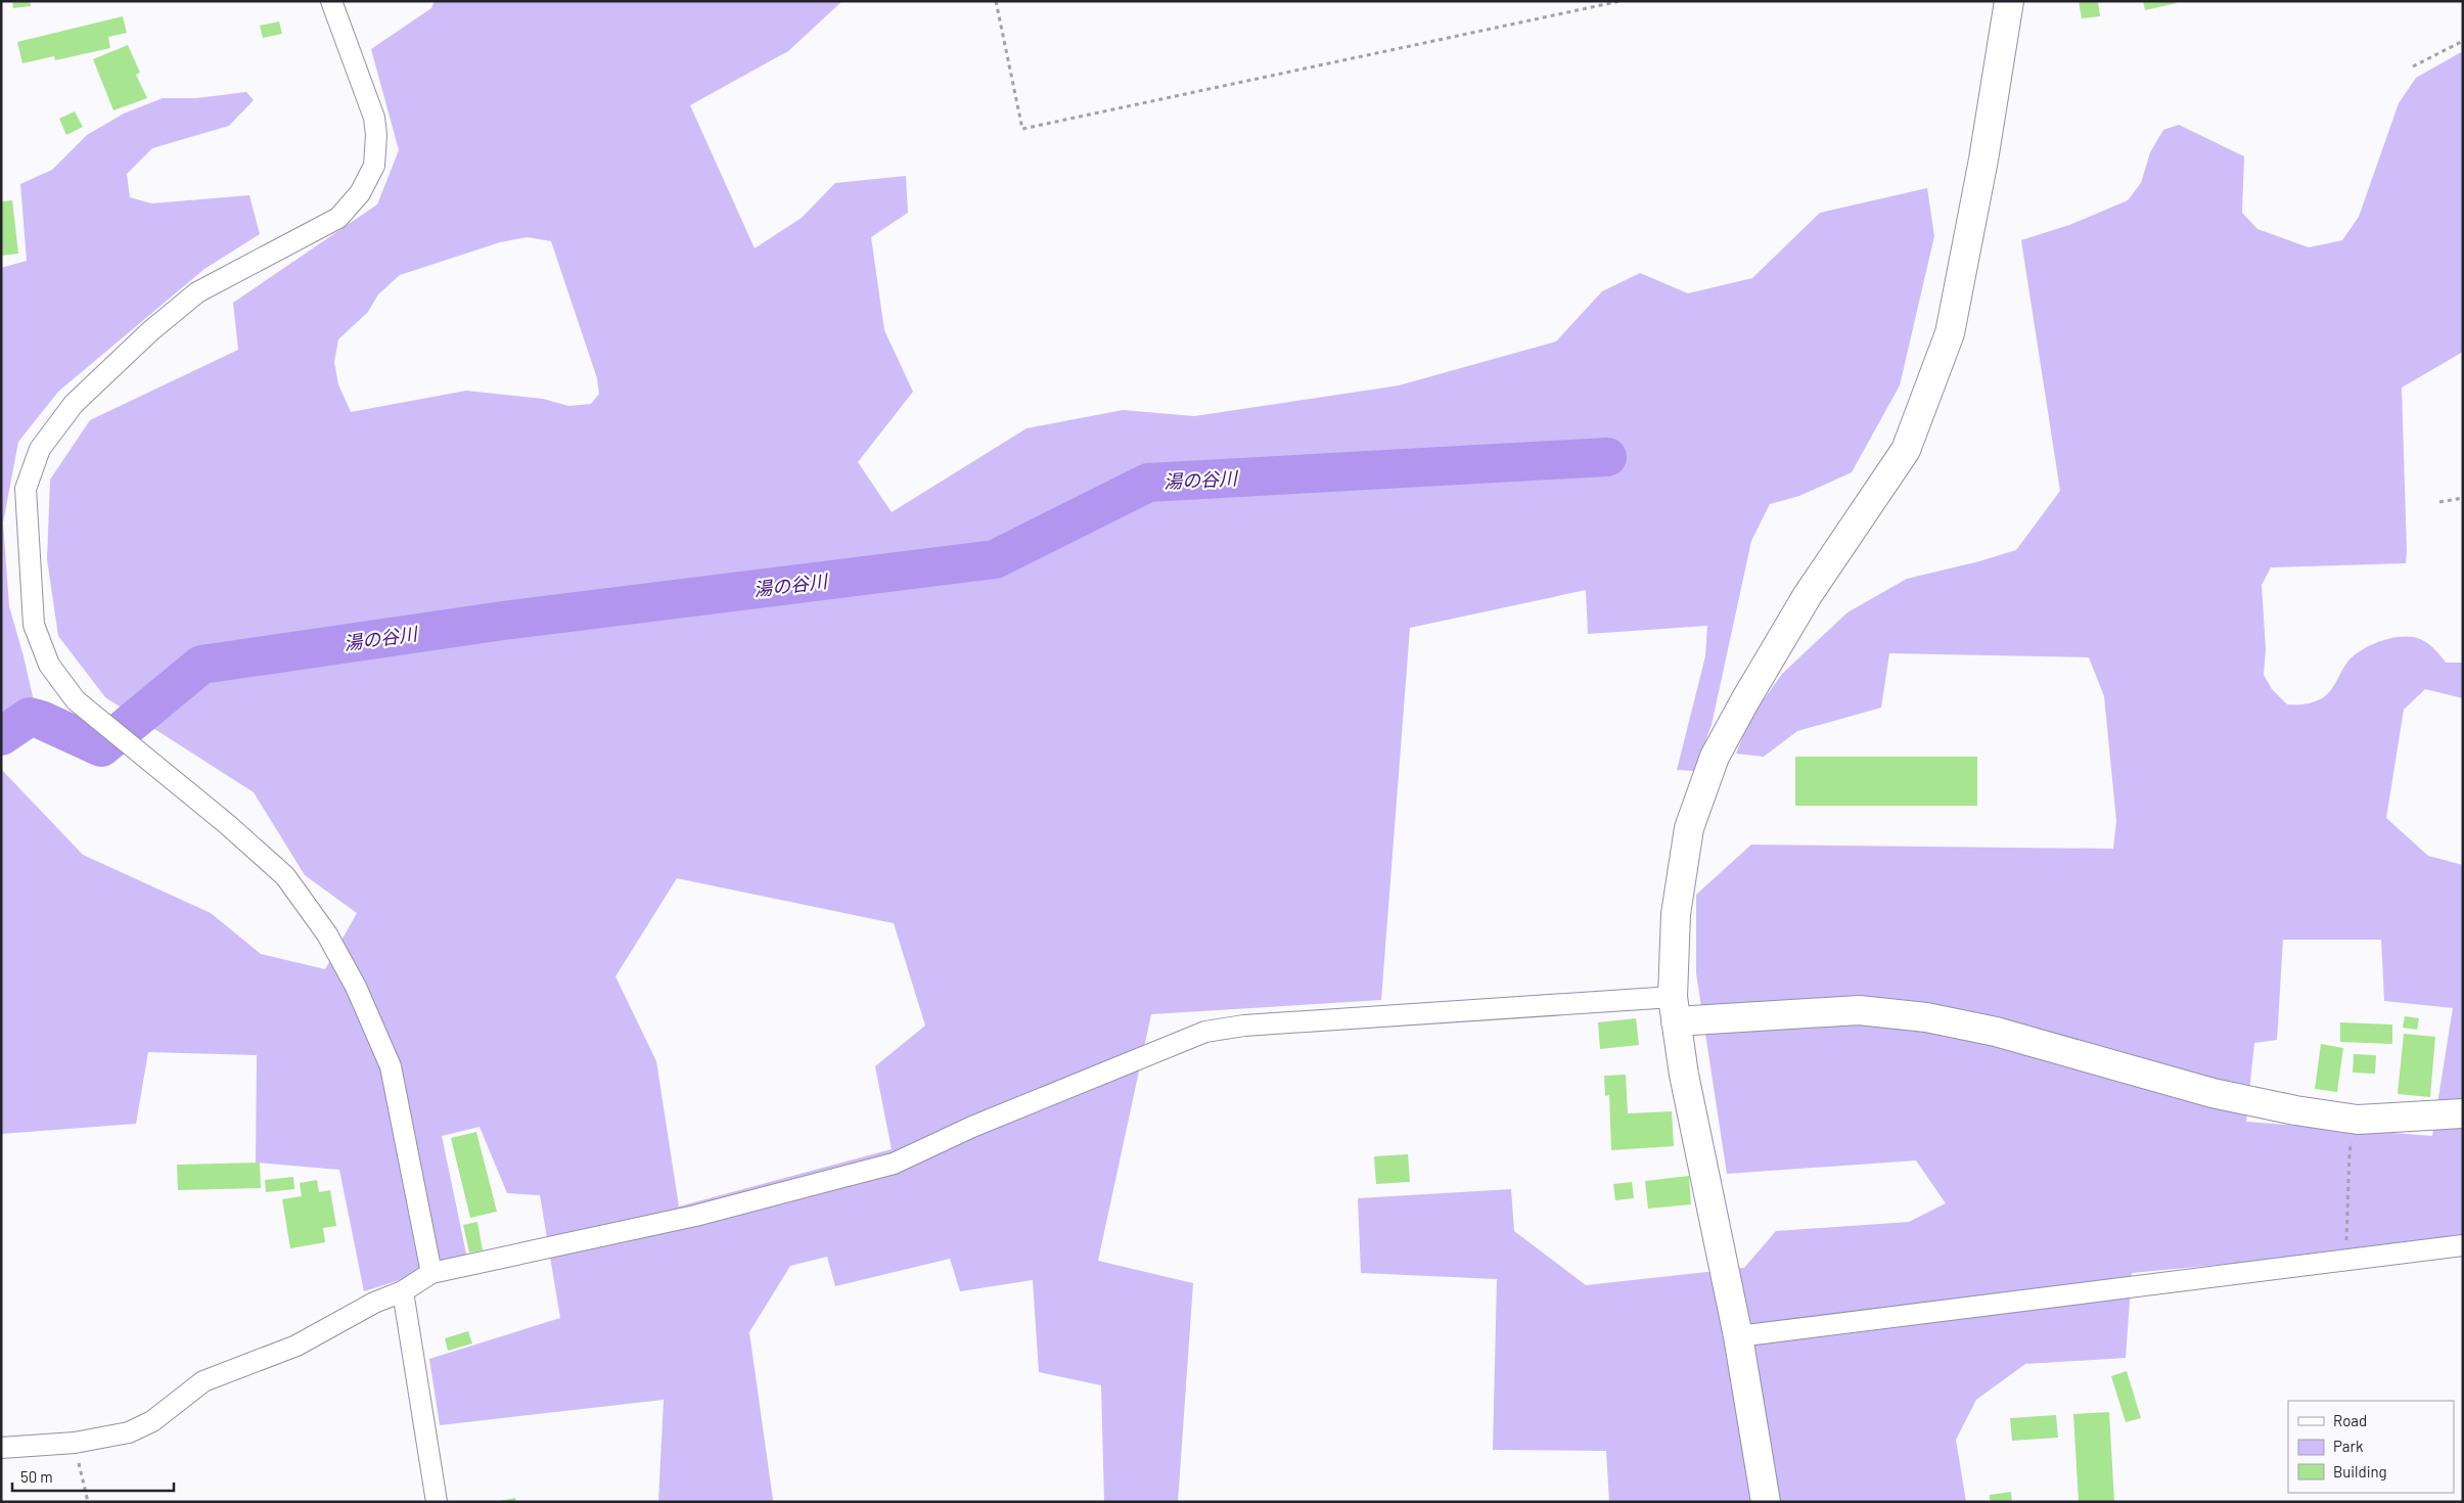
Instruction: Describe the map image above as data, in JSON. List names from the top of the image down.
{
  "water": ["湯の谷川"],
  "legend": ["Road", "Park", "Building"],
  "scale_bar": "50 m"
}
